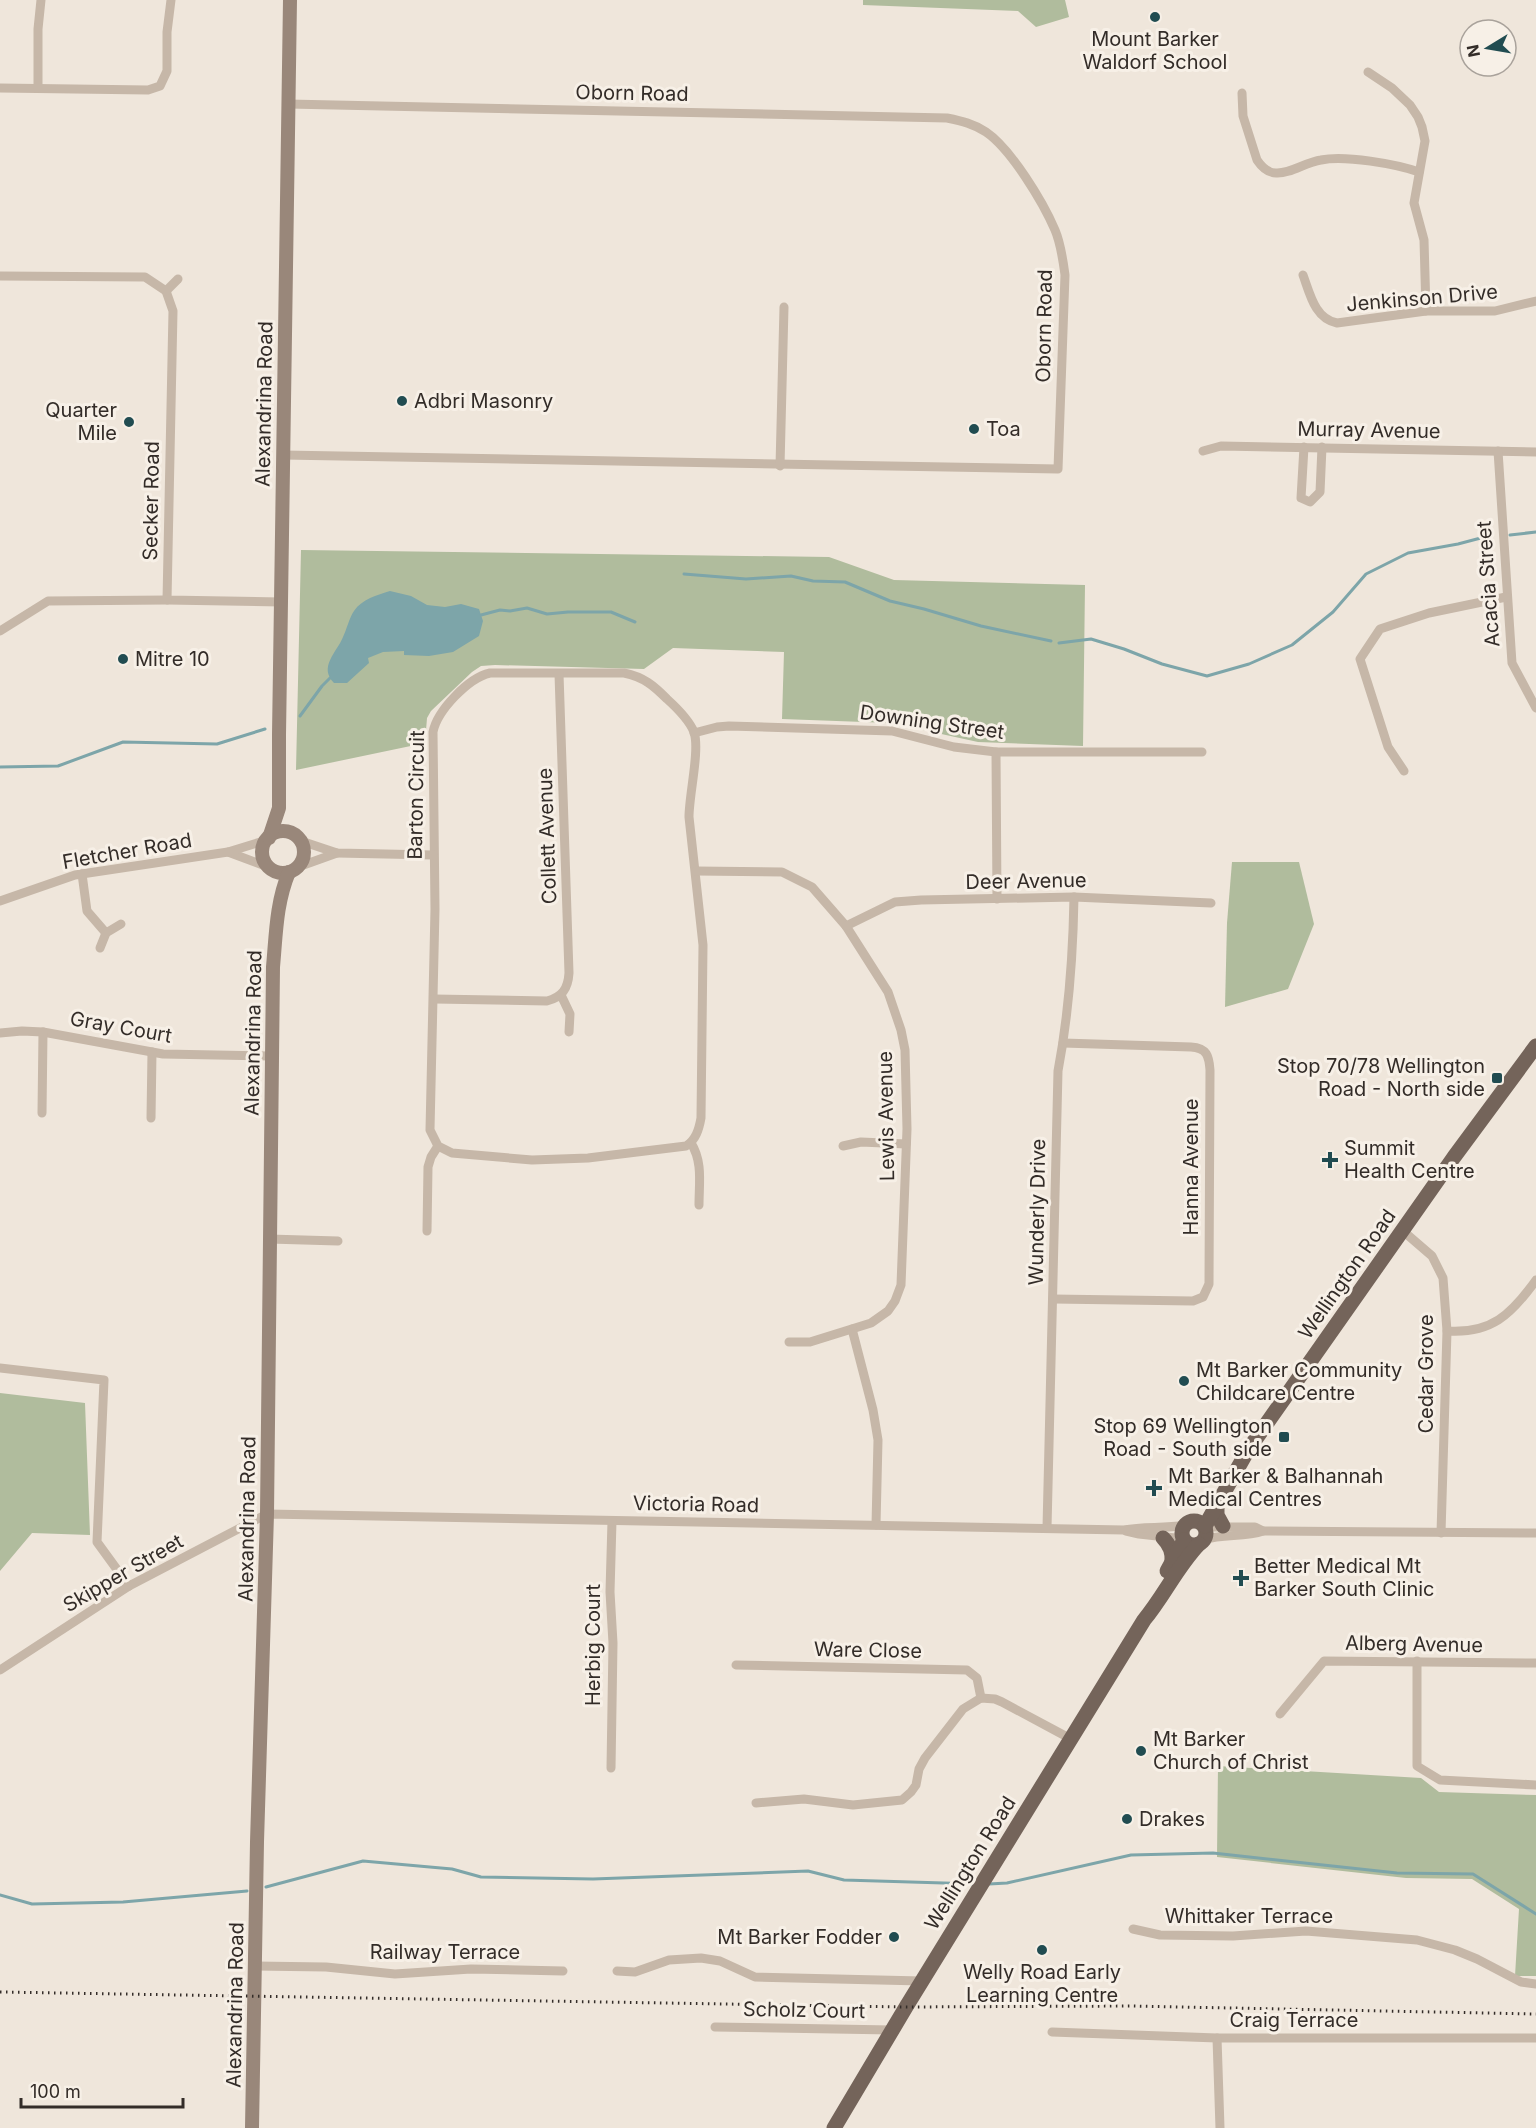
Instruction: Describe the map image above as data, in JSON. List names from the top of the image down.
{
  "streets": {
    "main road": ["Alexandrina Road", "Wellington Road"],
    "street": [
      "Oborn Road",
      "Jenkinson Drive",
      "Murray Avenue",
      "Secker Road",
      "Acacia Street",
      "Downing Street",
      "Barton Circuit",
      "Collett Avenue",
      "Fletcher Road",
      "Deer Avenue",
      "Gray Court",
      "Lewis Avenue",
      "Hanna Avenue",
      "Wunderly Drive",
      "Cedar Grove",
      "Victoria Road",
      "Skipper Street",
      "Alberg Avenue",
      "Herbig Court",
      "Ware Close",
      "Whittaker Terrace",
      "Railway Terrace",
      "Scholz Court",
      "Craig Terrace"
    ]
  },
  "crossings": [
    ["Oborn Road", "Alexandrina Road"],
    ["Alexandrina Road", "Fletcher Road"],
    ["Alexandrina Road", "Gray Court"],
    ["Alexandrina Road", "Victoria Road"],
    ["Alexandrina Road", "Skipper Street"],
    ["Alexandrina Road", "Railway Terrace"],
    ["Murray Avenue", "Acacia Street"],
    ["Downing Street", "Barton Circuit"],
    ["Barton Circuit", "Collett Avenue"],
    ["Deer Avenue", "Lewis Avenue"],
    ["Deer Avenue", "Wunderly Drive"],
    ["Hanna Avenue", "Wunderly Drive"],
    ["Wunderly Drive", "Victoria Road"],
    ["Wellington Road", "Cedar Grove"],
    ["Wellington Road", "Victoria Road"],
    ["Wellington Road", "Scholz Court"],
    ["Cedar Grove", "Victoria Road"],
    ["Victoria Road", "Skipper Street"],
    ["Victoria Road", "Herbig Court"]
  ],
  "places": {
    "other": [
      "Mount Barker Waldorf School",
      "Adbri Masonry",
      "Quarter Mile",
      "Toa",
      "Mitre 10",
      "Mt Barker Community Childcare Centre",
      "Mt Barker Church of Christ",
      "Drakes",
      "Mt Barker Fodder",
      "Welly Road Early Learning Centre"
    ],
    "transit": ["Stop 70/78 Wellington Road - North side", "Stop 69 Wellington Road - South side"],
    "health": ["Summit Health Centre", "Mt Barker & Balhannah Medical Centres", "Better Medical Mt Barker South Clinic"]
  },
  "scale_bar": "100 m",
  "north": "left"
}
